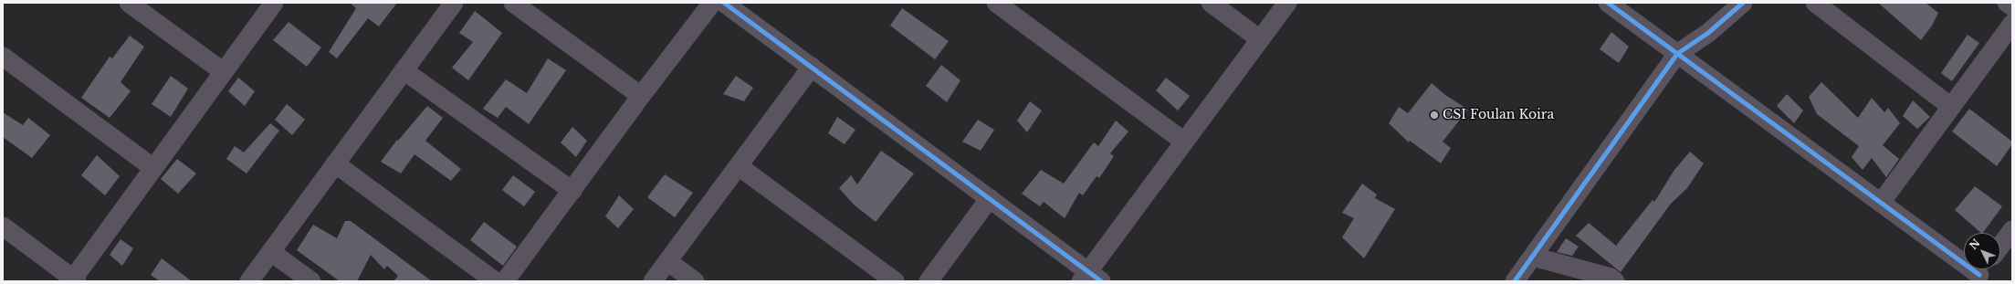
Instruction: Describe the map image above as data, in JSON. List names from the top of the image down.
{
  "places": ["CSI Foulan Koira"],
  "north": "top left"
}
